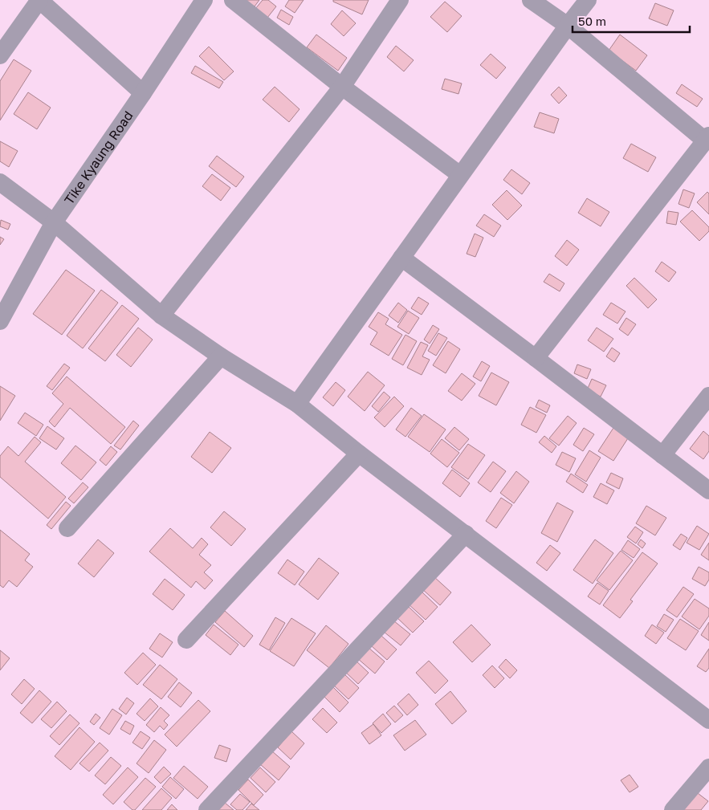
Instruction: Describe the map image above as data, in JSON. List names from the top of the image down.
{
  "streets": {
    "street": ["Tike Kyaung Road"]
  },
  "scale_bar": "50 m"
}
